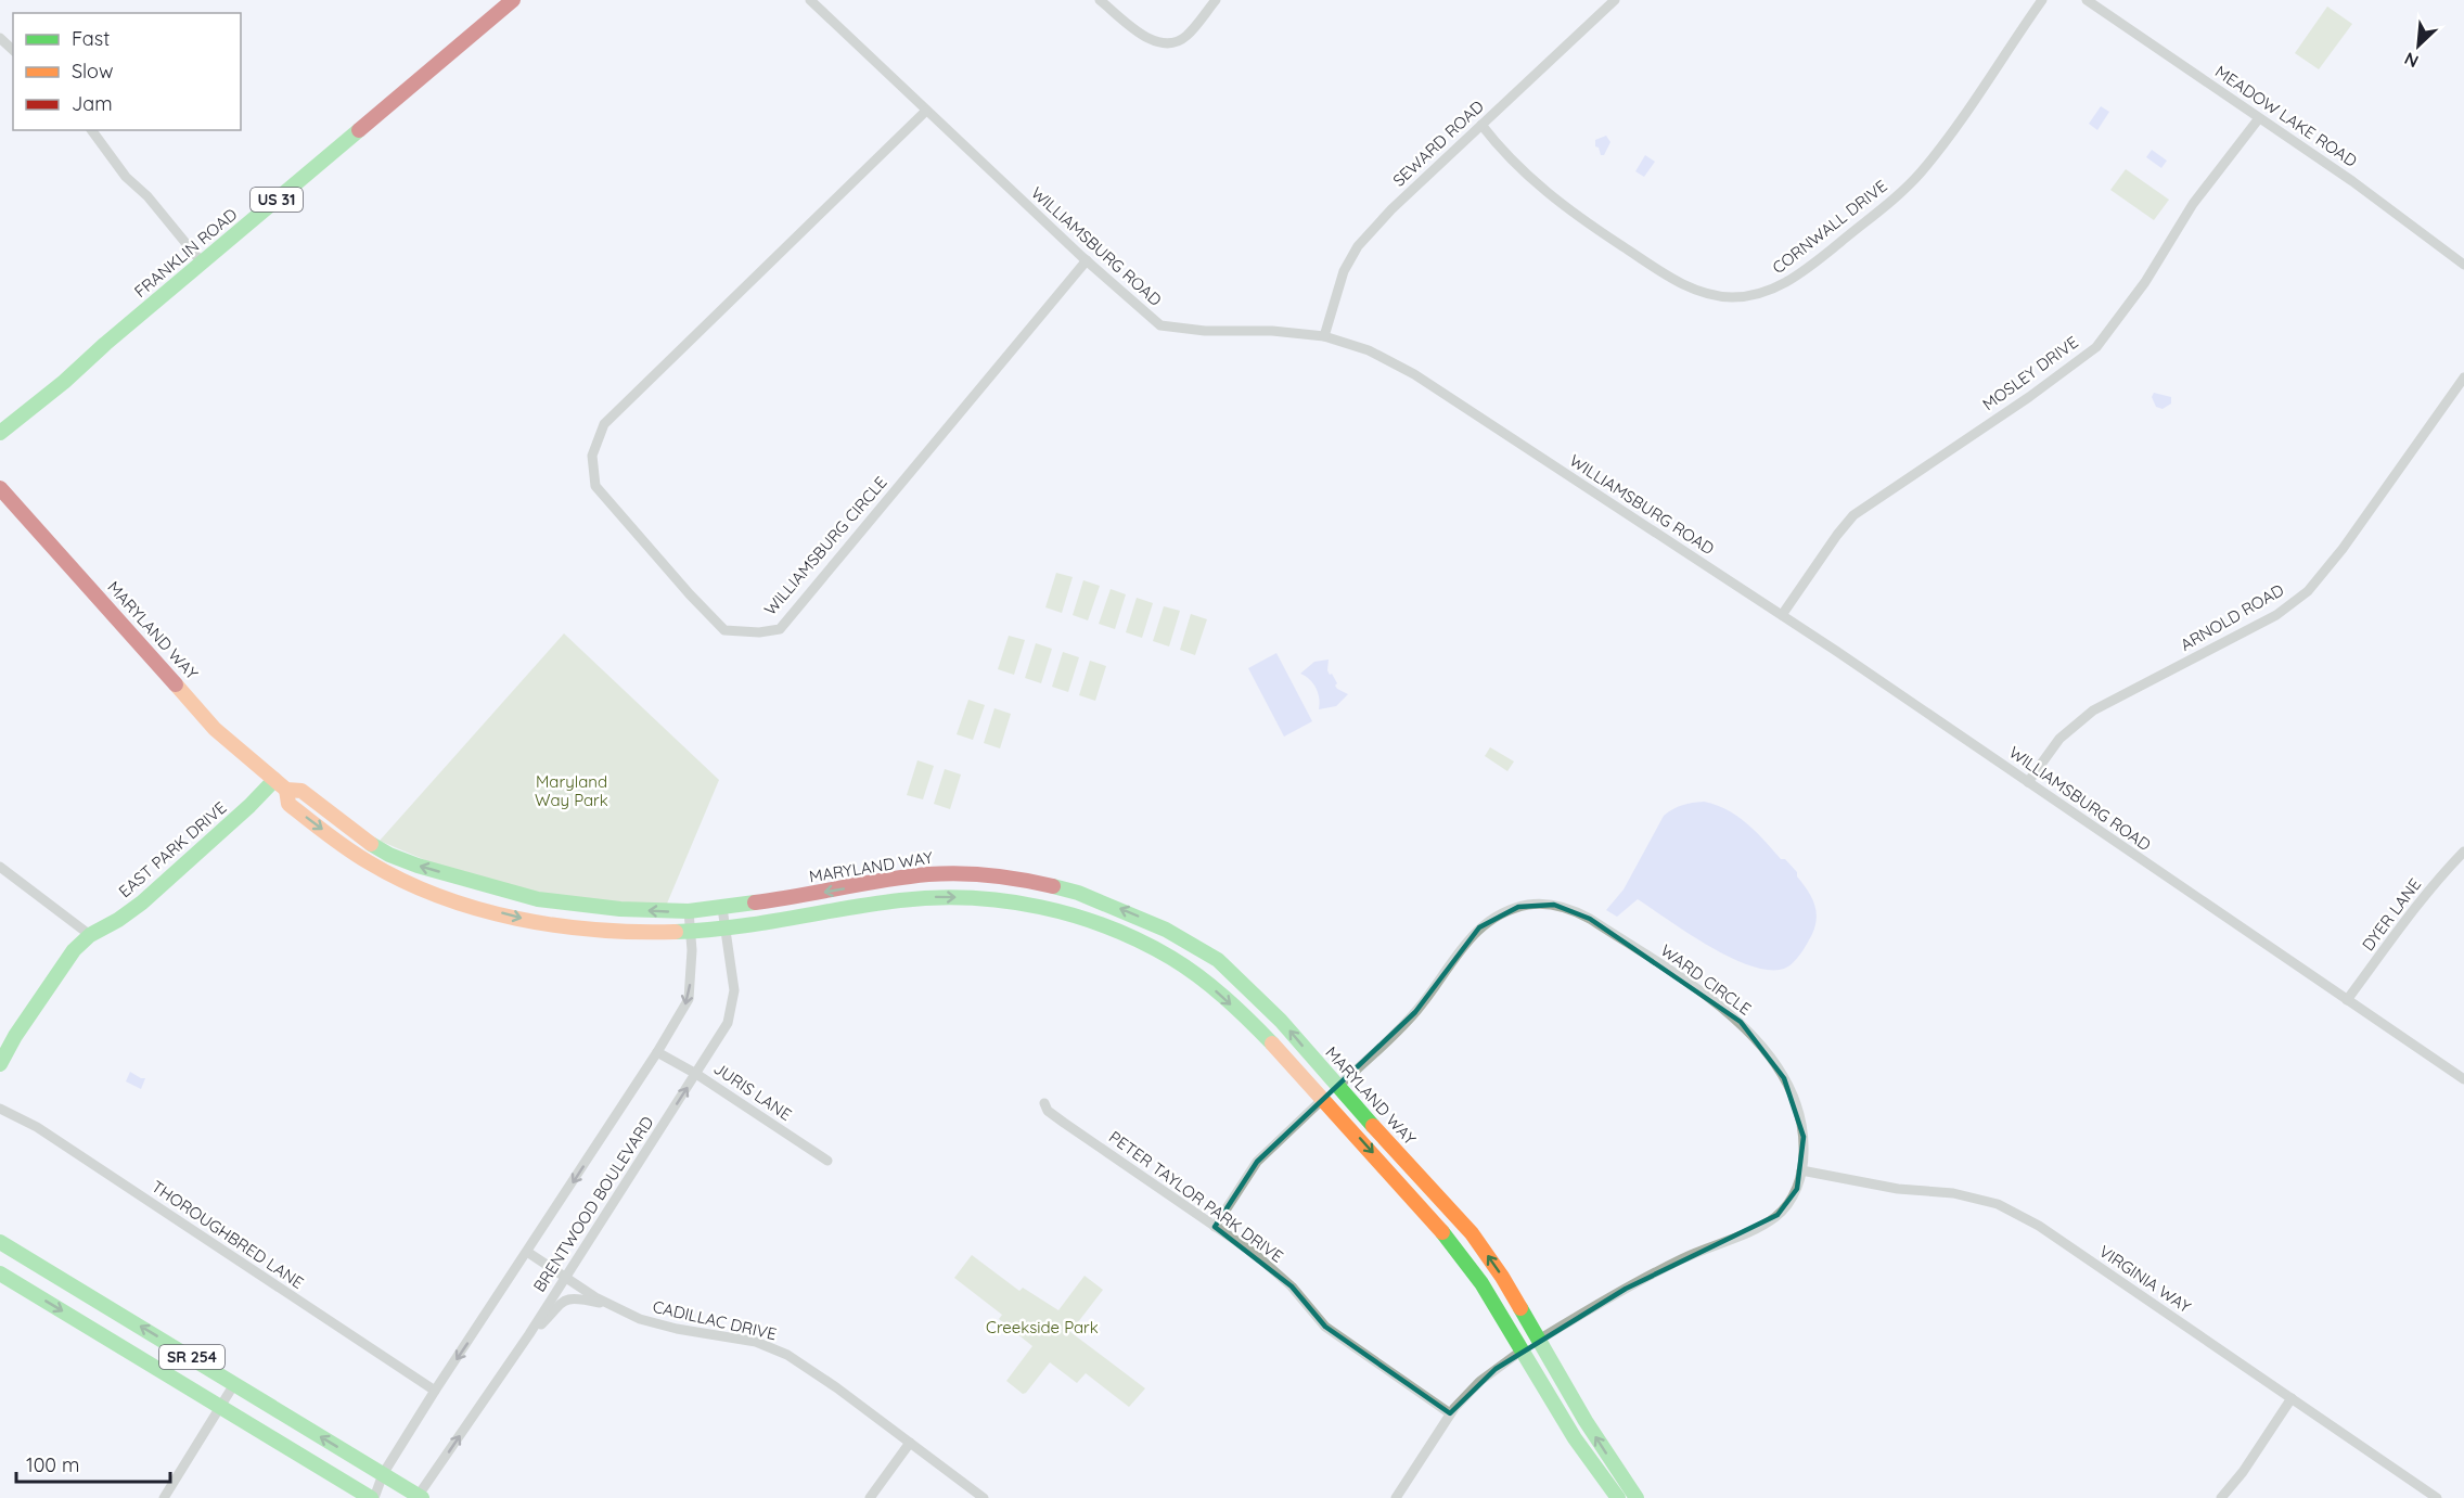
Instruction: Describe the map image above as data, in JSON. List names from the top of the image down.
{
  "streets": {
    "main road": [
      "US 31",
      "FRANKLIN ROAD",
      "MARYLAND WAY",
      "EAST PARK DRIVE",
      "SR 254"
    ],
    "street": [
      "MEADOW LAKE ROAD",
      "SEWARD ROAD",
      "CORNWALL DRIVE",
      "WILLIAMSBURG ROAD",
      "MOSLEY DRIVE",
      "WILLIAMSBURG CIRCLE",
      "ARNOLD ROAD",
      "DYER LANE",
      "WARD CIRCLE",
      "JURIS LANE",
      "PETER TAYLOR PARK DRIVE",
      "BRENTWOOD BOULEVARD",
      "THOROUGHBRED LANE",
      "VIRGINIA WAY",
      "CADILLAC DRIVE"
    ]
  },
  "crossings": [
    ["MEADOW LAKE ROAD", "MOSLEY DRIVE"],
    ["SEWARD ROAD", "CORNWALL DRIVE"],
    ["SEWARD ROAD", "WILLIAMSBURG ROAD"],
    ["WILLIAMSBURG ROAD", "MOSLEY DRIVE"],
    ["WILLIAMSBURG ROAD", "WILLIAMSBURG CIRCLE"],
    ["WILLIAMSBURG ROAD", "ARNOLD ROAD"],
    ["WILLIAMSBURG ROAD", "DYER LANE"],
    ["MARYLAND WAY", "EAST PARK DRIVE"],
    ["MARYLAND WAY", "WARD CIRCLE"],
    ["MARYLAND WAY", "BRENTWOOD BOULEVARD"],
    ["WARD CIRCLE", "VIRGINIA WAY"],
    ["JURIS LANE", "BRENTWOOD BOULEVARD"],
    ["BRENTWOOD BOULEVARD", "THOROUGHBRED LANE"],
    ["BRENTWOOD BOULEVARD", "CADILLAC DRIVE"],
    ["BRENTWOOD BOULEVARD", "SR 254"]
  ],
  "parks": ["Maryland Way Park", "Creekside Park"],
  "legend": ["Fast", "Slow", "Jam"],
  "scale_bar": "100 m",
  "north": "bottom left"
}
